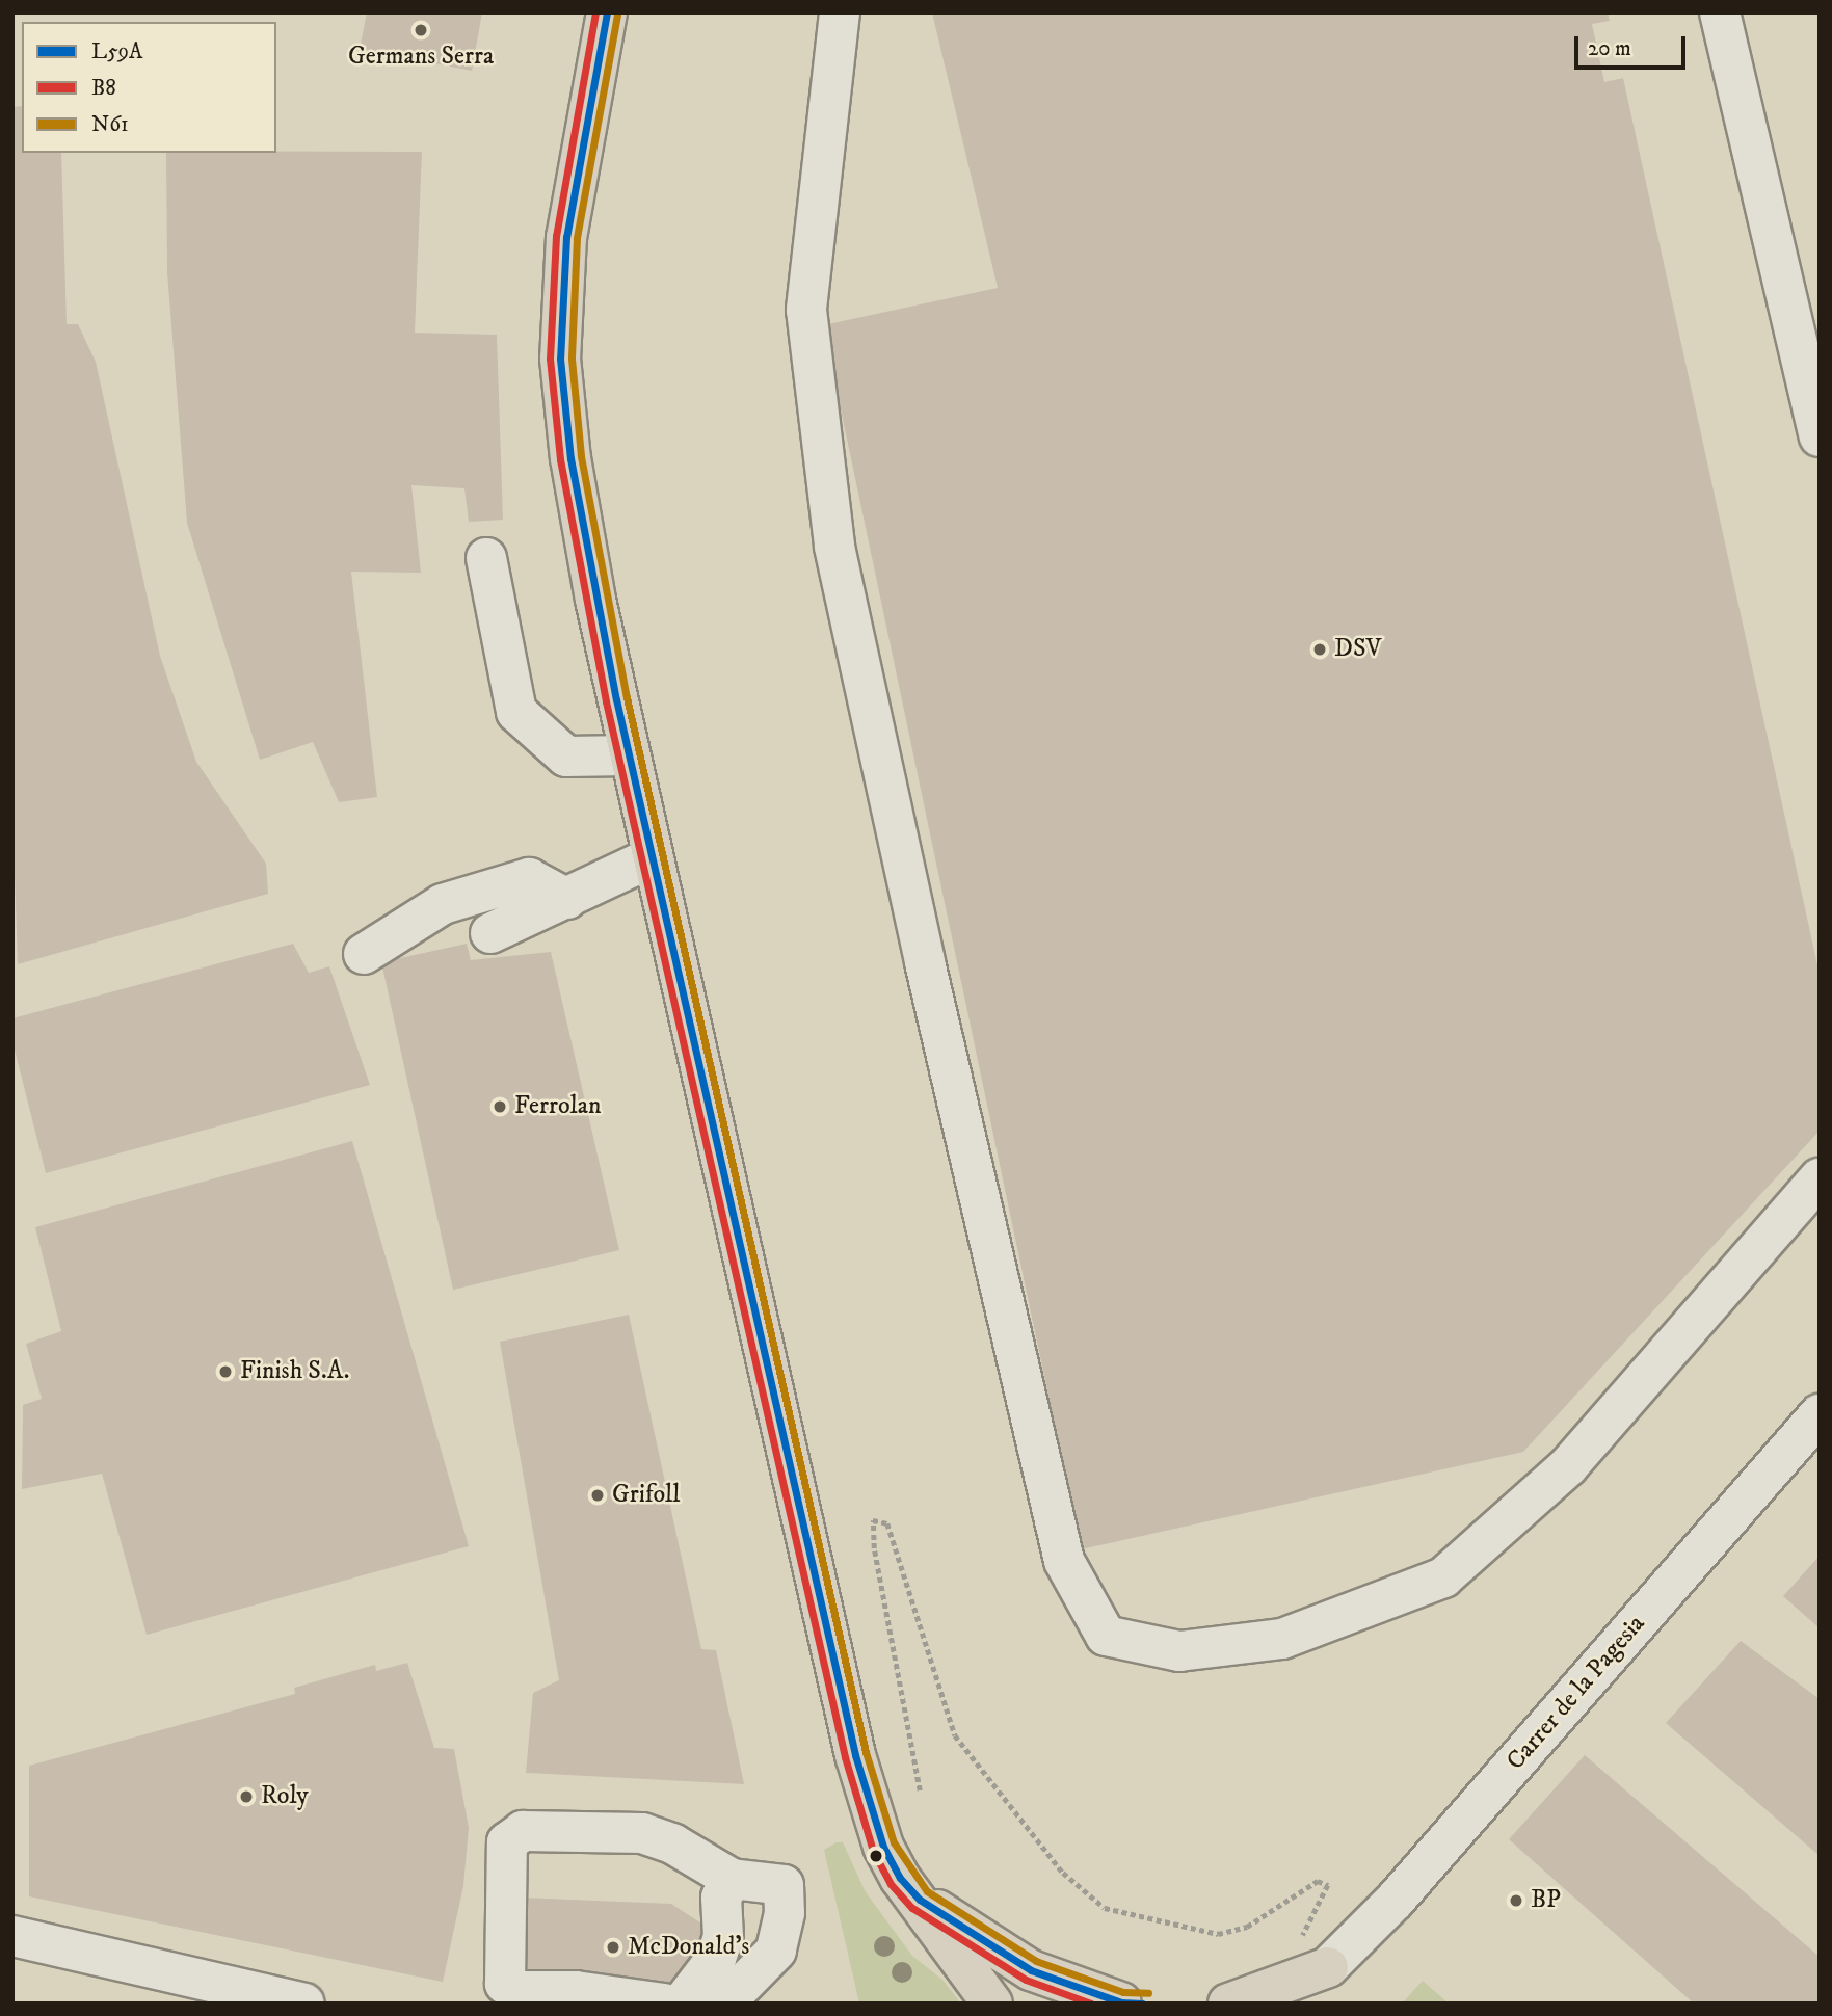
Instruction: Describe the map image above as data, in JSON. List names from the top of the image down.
{
  "streets": {
    "street": ["Carrer de la Pagesia"]
  },
  "places": [
    "Germans Serra",
    "DSV",
    "Ferrolan",
    "Finish S.A.",
    "Grifoll",
    "Roly",
    "BP",
    "McDonald's"
  ],
  "lines": ["transit line L59A", "transit line B8", "transit line N61"],
  "legend": ["L59A", "B8", "N61"],
  "scale_bar": "20 m"
}
